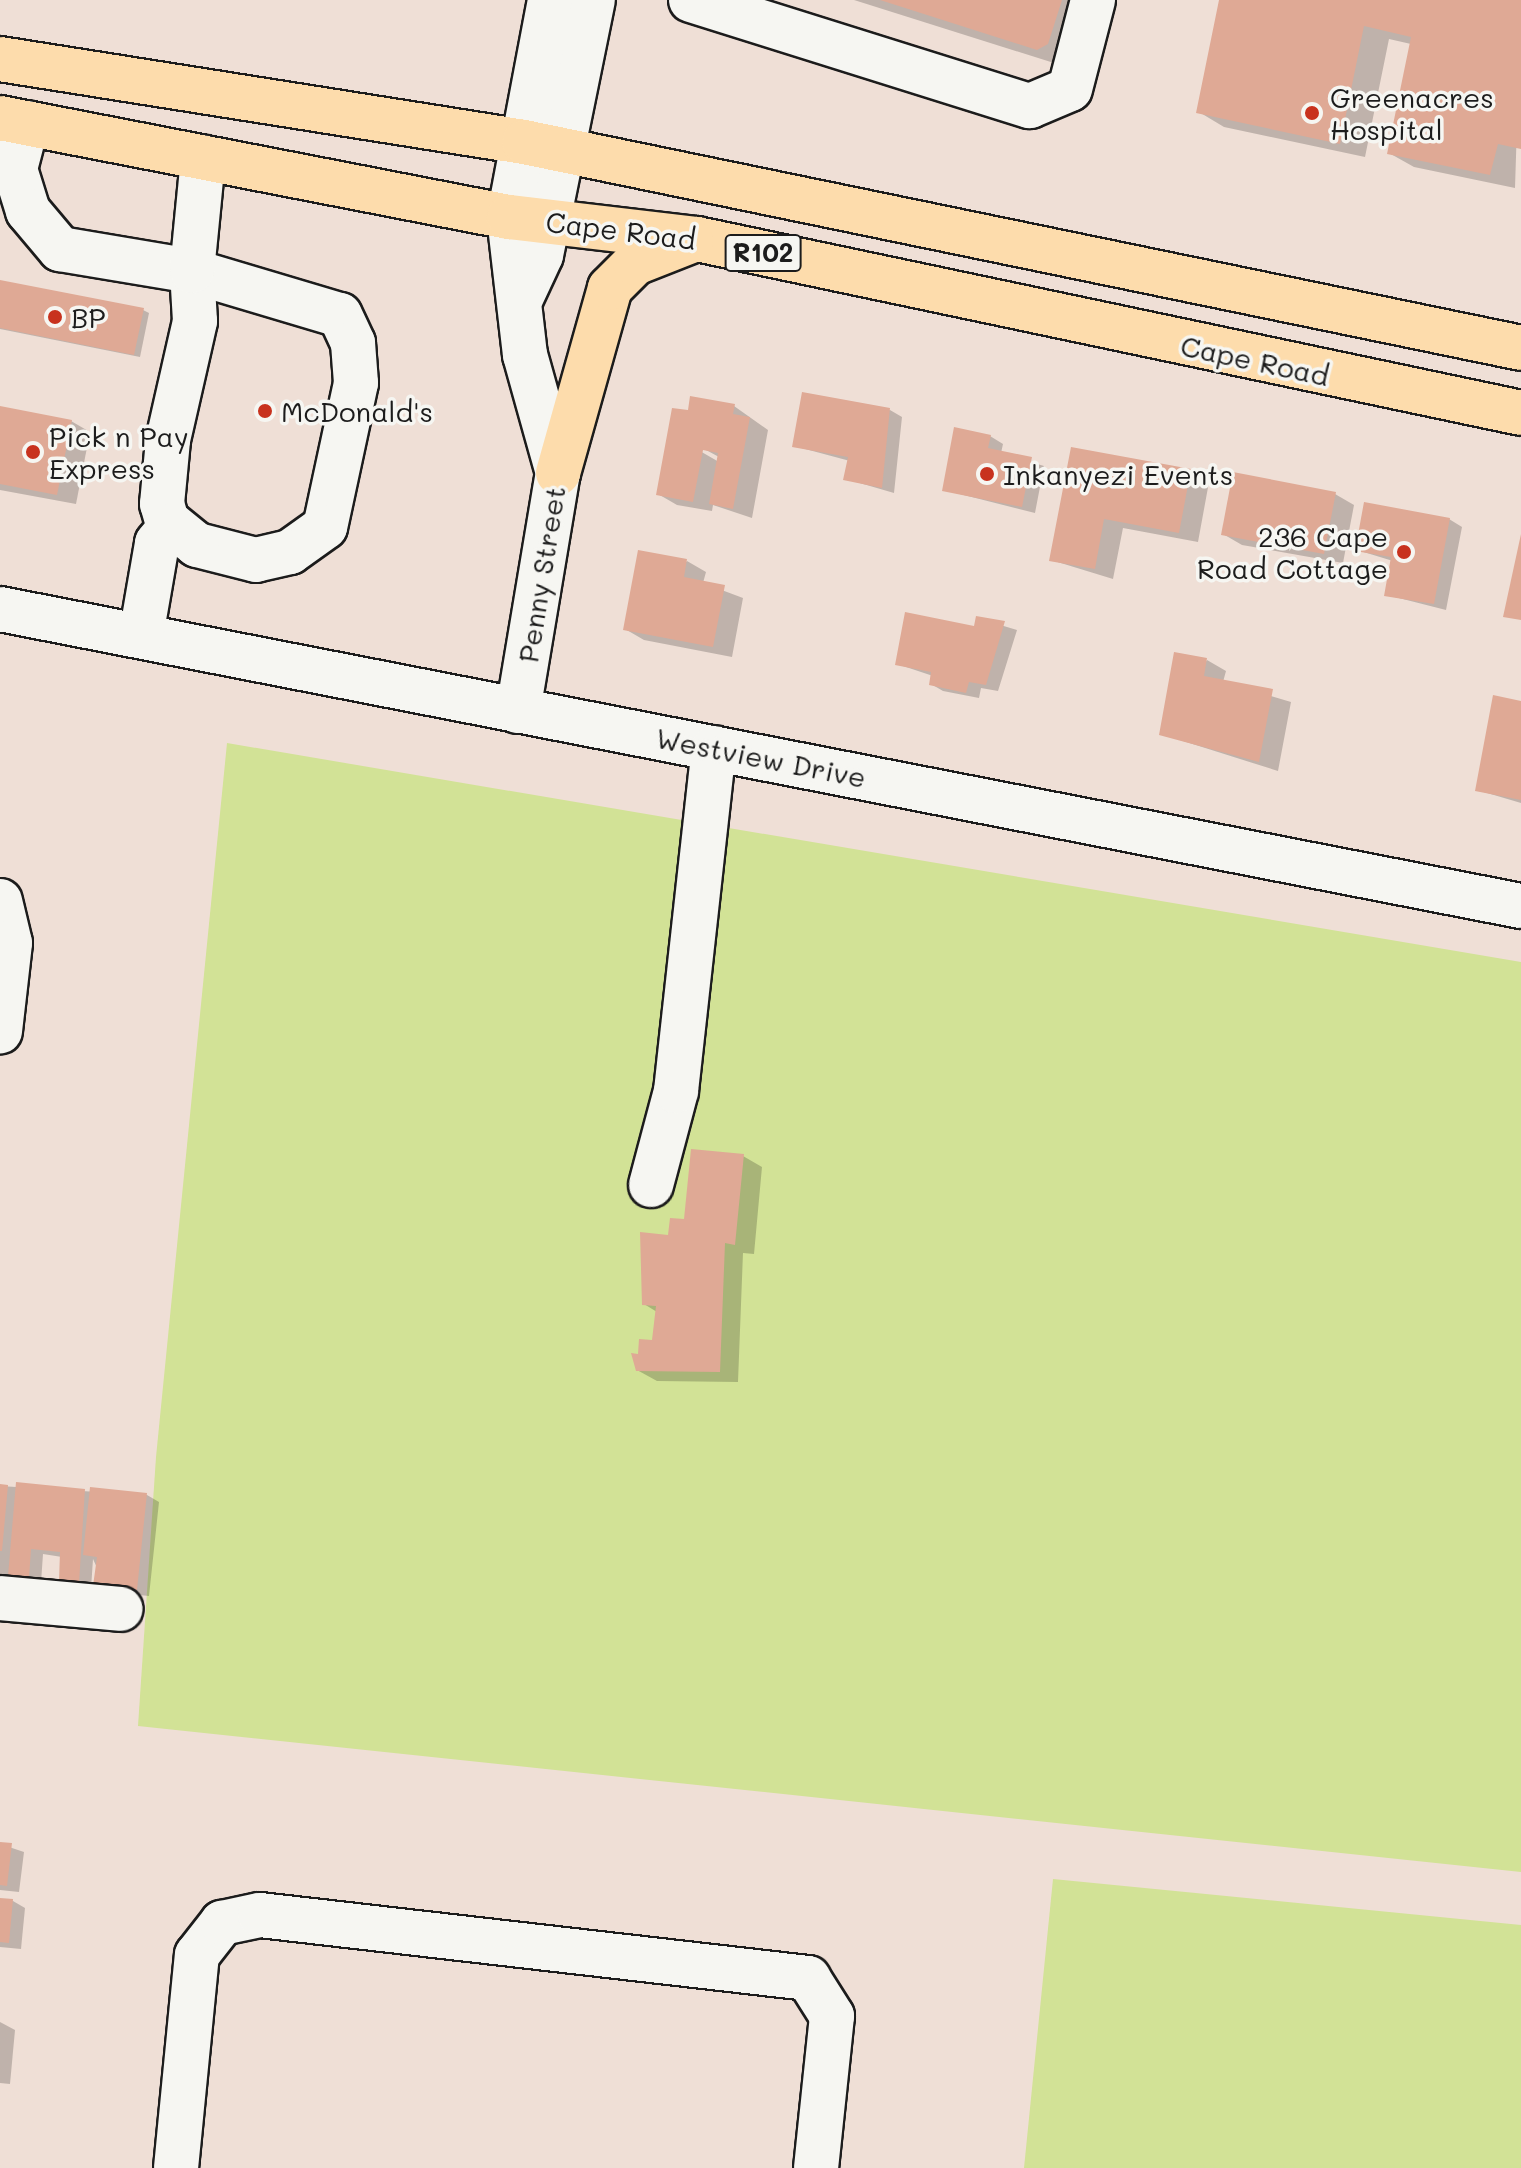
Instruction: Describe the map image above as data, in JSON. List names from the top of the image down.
{
  "streets": {
    "main road": ["Cape Road", "R102"],
    "street": ["Penny Street", "Westview Drive"]
  },
  "crossings": [
    ["Cape Road", "Penny Street"],
    ["R102", "Penny Street"],
    ["Penny Street", "Westview Drive"]
  ],
  "places": [
    "Greenacres Hospital",
    "BP",
    "McDonald's",
    "Pick n Pay Express",
    "Inkanyezi Events",
    "236 Cape Road Cottage"
  ]
}
